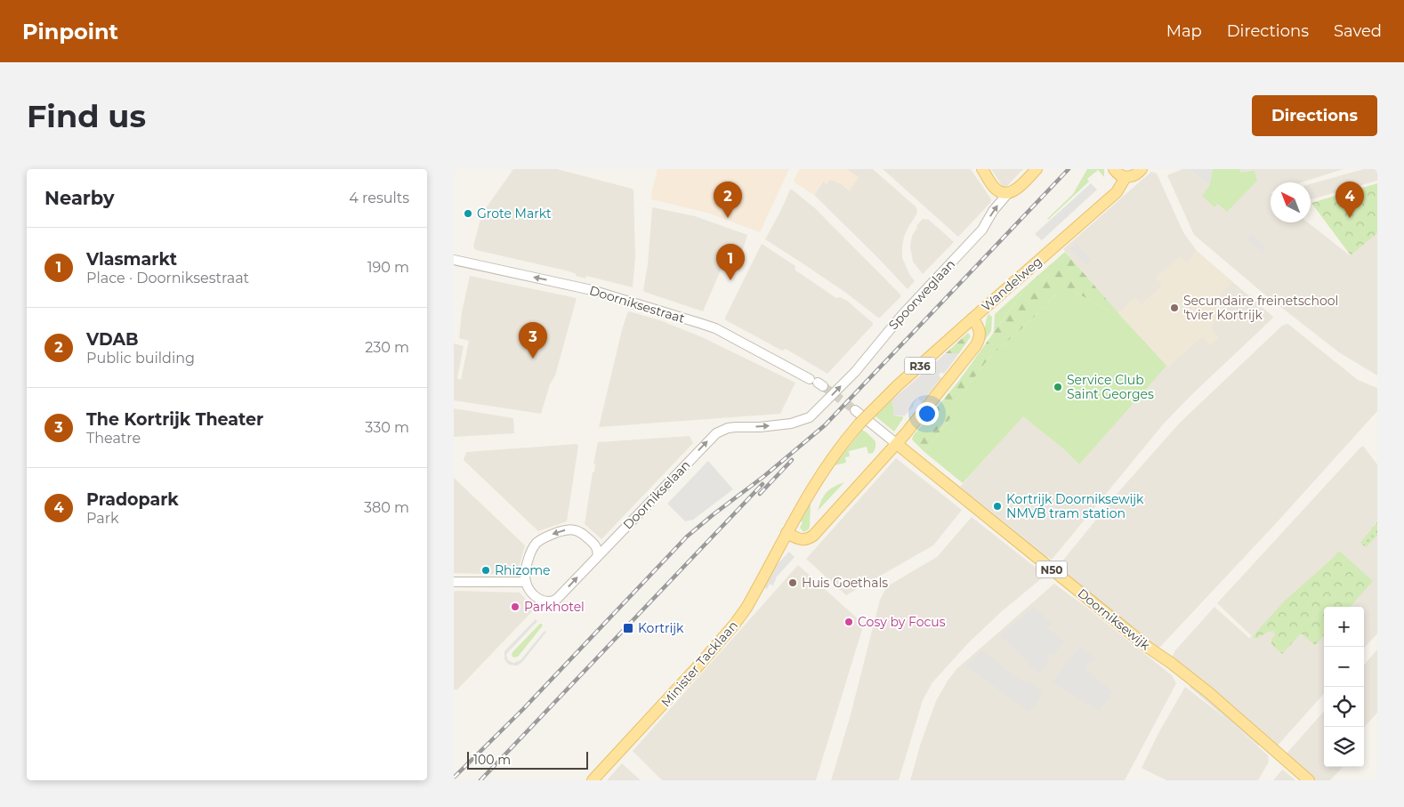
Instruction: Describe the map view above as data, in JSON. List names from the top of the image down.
{
  "streets": {
    "main road": [
      "Wandelweg",
      "Spoorweglaan",
      "R36",
      "N50",
      "Doorniksewijk",
      "Minister Tacklaan"
    ],
    "street": ["Doorniksestraat", "Doornikselaan"]
  },
  "crossings": [
    ["Wandelweg", "R36"],
    ["Wandelweg", "Doorniksewijk"],
    ["Wandelweg", "Minister Tacklaan"],
    ["Spoorweglaan", "Doornikselaan"]
  ],
  "one_way": ["Spoorweglaan", "Doorniksestraat", "Doornikselaan"],
  "places": {
    "other": [
      "Grote Markt",
      "Secundaire freinetschool 'tvier Kortrijk",
      "Service Club Saint Georges",
      "Kortrijk Doorniksewijk NMVB tram station",
      "Rhizome",
      "Huis Goethals",
      "Parkhotel",
      "Cosy by Focus"
    ],
    "transit": ["Kortrijk"]
  },
  "scale_bar": "100 m",
  "north": "top left",
  "page": {
    "header": "Pinpoint",
    "nav": ["Map", "Directions", "Saved"],
    "buttons": "Directions",
    "title": "Find us",
    "heading": ["Nearby", "4 results"],
    "pins": [
      "2",
      "4",
      "1",
      "3"
    ],
    "list": [
      {
        "mark": "1",
        "name": "Vlasmarkt",
        "note": "Place · Doorniksestraat",
        "value": "190 m"
      },
      {
        "mark": "2",
        "name": "VDAB",
        "note": "Public building",
        "value": "230 m"
      },
      {
        "mark": "3",
        "name": "The Kortrijk Theater",
        "note": "Theatre",
        "value": "330 m"
      },
      {
        "mark": "4",
        "name": "Pradopark",
        "note": "Park",
        "value": "380 m"
      }
    ],
    "map_buttons": ["+", "−"],
    "scale": "100 m"
  }
}
